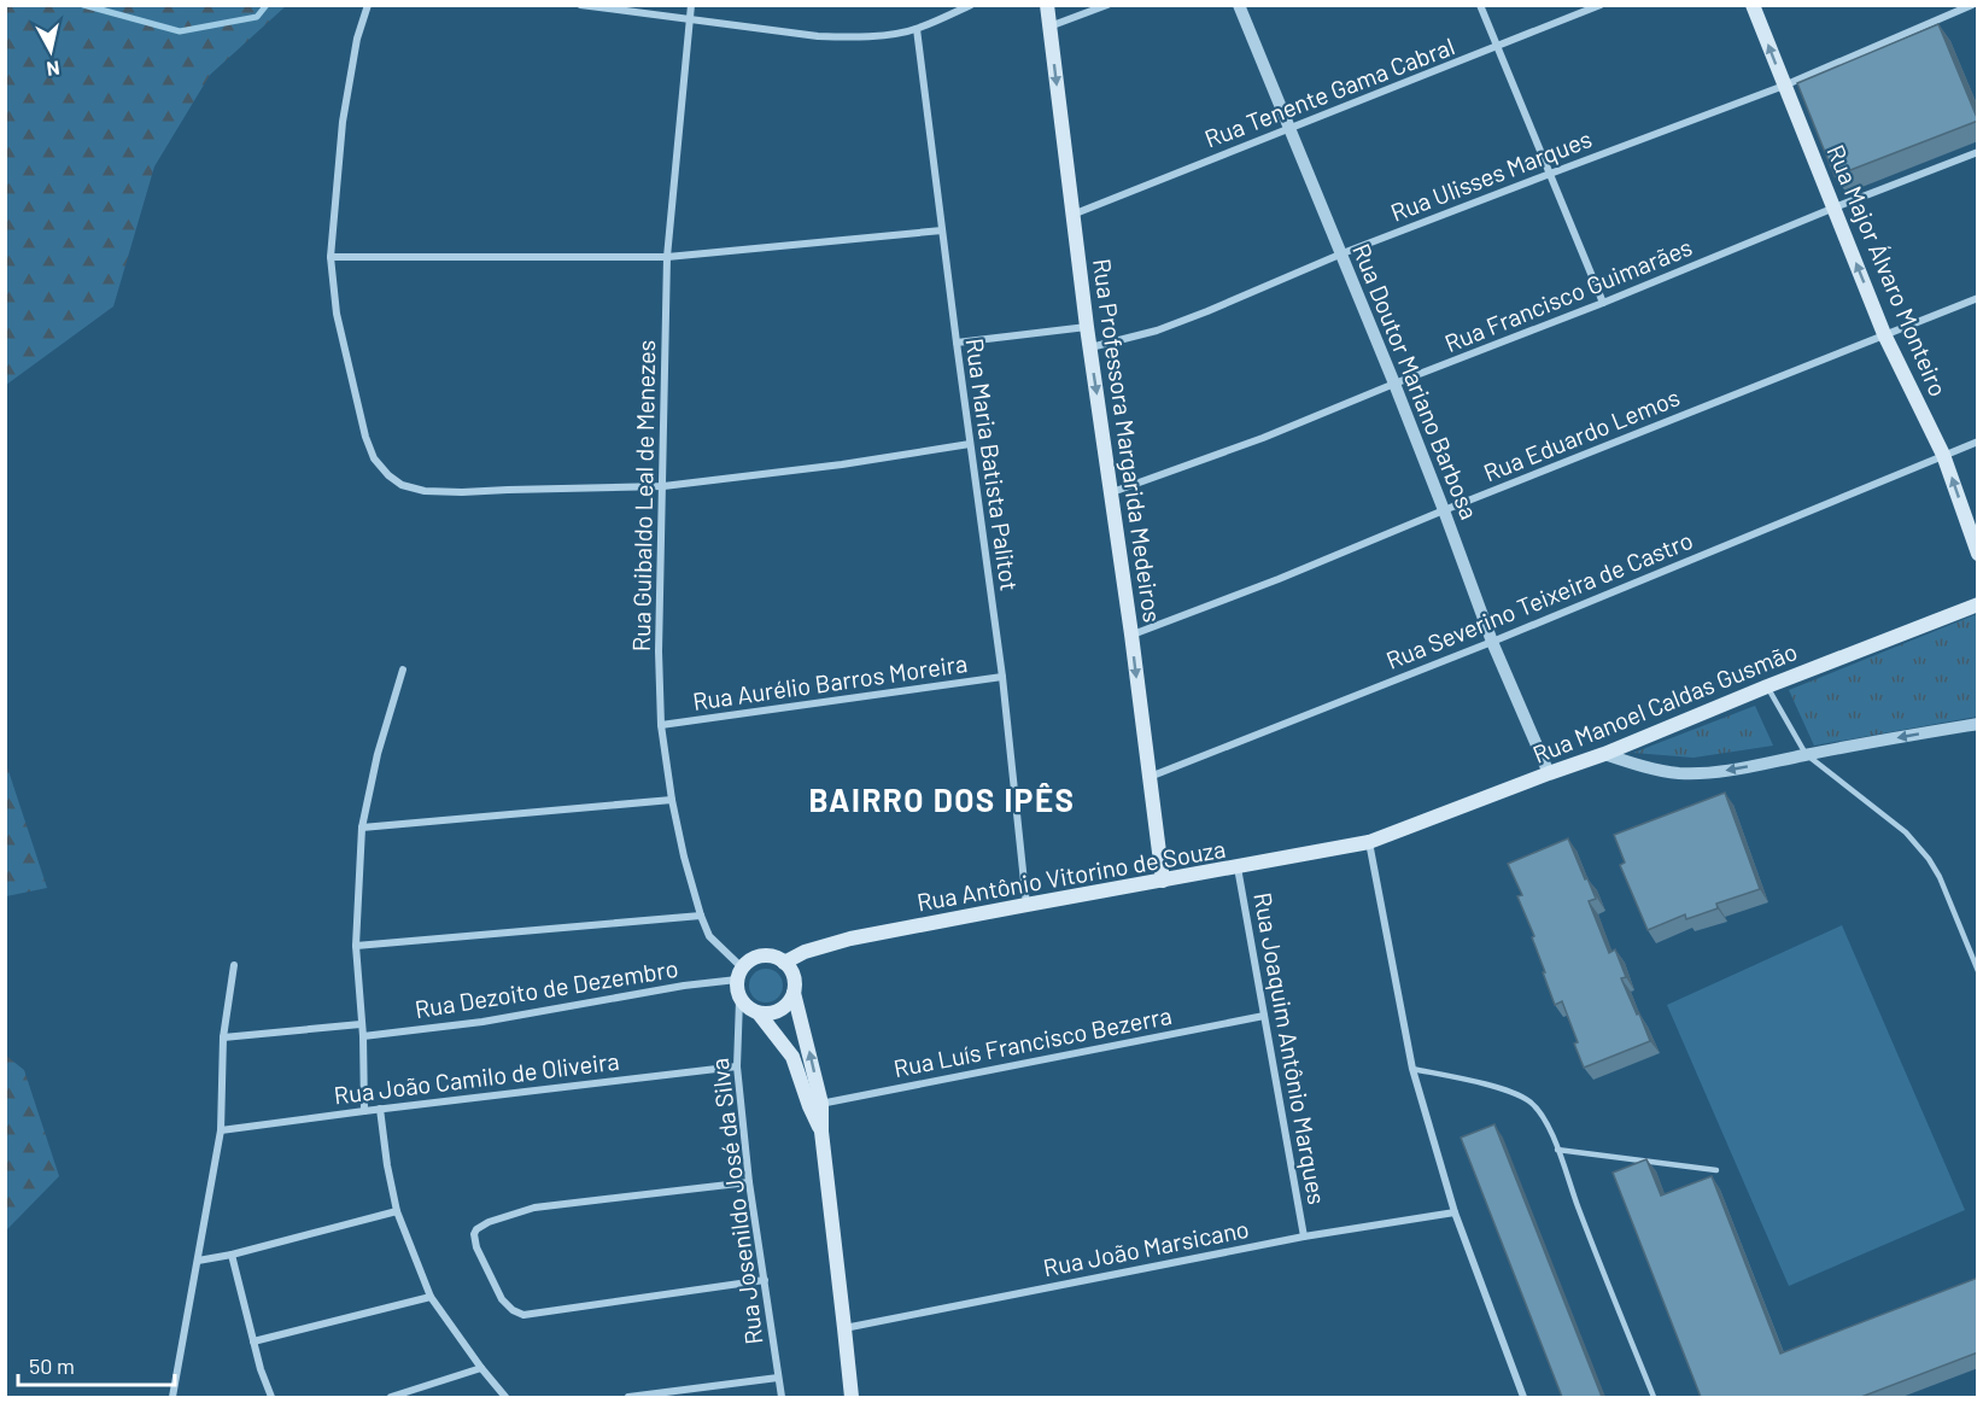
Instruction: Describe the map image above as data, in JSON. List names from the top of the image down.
{
  "streets": {
    "main road": [
      "Rua Major Álvaro Monteiro",
      "Rua Professora Margarida Medeiros",
      "Rua Manoel Caldas Gusmão",
      "Rua Antônio Vitorino de Souza"
    ],
    "street": [
      "Rua Tenente Gama Cabral",
      "Rua Ulisses Marques",
      "Rua Francisco Guimarães",
      "Rua Doutor Mariano Barbosa",
      "Rua Eduardo Lemos",
      "Rua Maria Batista Palitot",
      "Rua Guibaldo Leal de Menezes",
      "Rua Severino Teixeira de Castro",
      "Rua Aurélio Barros Moreira",
      "Rua Dezoito de Dezembro",
      "Rua Luís Francisco Bezerra",
      "Rua Joaquim Antônio Marques",
      "Rua João Camilo de Oliveira",
      "Rua Josenildo José da Silva",
      "Rua João Marsicano"
    ]
  },
  "crossings": [
    ["Rua Tenente Gama Cabral", "Rua Doutor Mariano Barbosa"],
    ["Rua Tenente Gama Cabral", "Rua Professora Margarida Medeiros"],
    ["Rua Ulisses Marques", "Rua Major Álvaro Monteiro"],
    ["Rua Ulisses Marques", "Rua Doutor Mariano Barbosa"],
    ["Rua Ulisses Marques", "Rua Professora Margarida Medeiros"],
    ["Rua Major Álvaro Monteiro", "Rua Francisco Guimarães"],
    ["Rua Major Álvaro Monteiro", "Rua Eduardo Lemos"],
    ["Rua Major Álvaro Monteiro", "Rua Severino Teixeira de Castro"],
    ["Rua Francisco Guimarães", "Rua Doutor Mariano Barbosa"],
    ["Rua Francisco Guimarães", "Rua Professora Margarida Medeiros"],
    ["Rua Doutor Mariano Barbosa", "Rua Eduardo Lemos"],
    ["Rua Doutor Mariano Barbosa", "Rua Severino Teixeira de Castro"],
    ["Rua Doutor Mariano Barbosa", "Rua Manoel Caldas Gusmão"],
    ["Rua Eduardo Lemos", "Rua Professora Margarida Medeiros"],
    ["Rua Professora Margarida Medeiros", "Rua Severino Teixeira de Castro"],
    ["Rua Professora Margarida Medeiros", "Rua Antônio Vitorino de Souza"],
    ["Rua Maria Batista Palitot", "Rua Aurélio Barros Moreira"],
    ["Rua Maria Batista Palitot", "Rua Antônio Vitorino de Souza"],
    ["Rua Guibaldo Leal de Menezes", "Rua Aurélio Barros Moreira"],
    ["Rua Guibaldo Leal de Menezes", "Rua Antônio Vitorino de Souza"],
    ["Rua Guibaldo Leal de Menezes", "Rua Dezoito de Dezembro"],
    ["Rua Guibaldo Leal de Menezes", "Rua Josenildo José da Silva"],
    ["Rua Manoel Caldas Gusmão", "Rua Antônio Vitorino de Souza"],
    ["Rua Antônio Vitorino de Souza", "Rua Dezoito de Dezembro"],
    ["Rua Antônio Vitorino de Souza", "Rua Joaquim Antônio Marques"],
    ["Rua Antônio Vitorino de Souza", "Rua Josenildo José da Silva"],
    ["Rua Dezoito de Dezembro", "Rua Josenildo José da Silva"],
    ["Rua Luís Francisco Bezerra", "Rua Joaquim Antônio Marques"],
    ["Rua Joaquim Antônio Marques", "Rua João Marsicano"],
    ["Rua João Camilo de Oliveira", "Rua Josenildo José da Silva"]
  ],
  "one_way": ["Rua Major Álvaro Monteiro", "Rua Professora Margarida Medeiros"],
  "districts": ["BAIRRO DOS IPÊS"],
  "scale_bar": "50 m",
  "north": "bottom"
}
